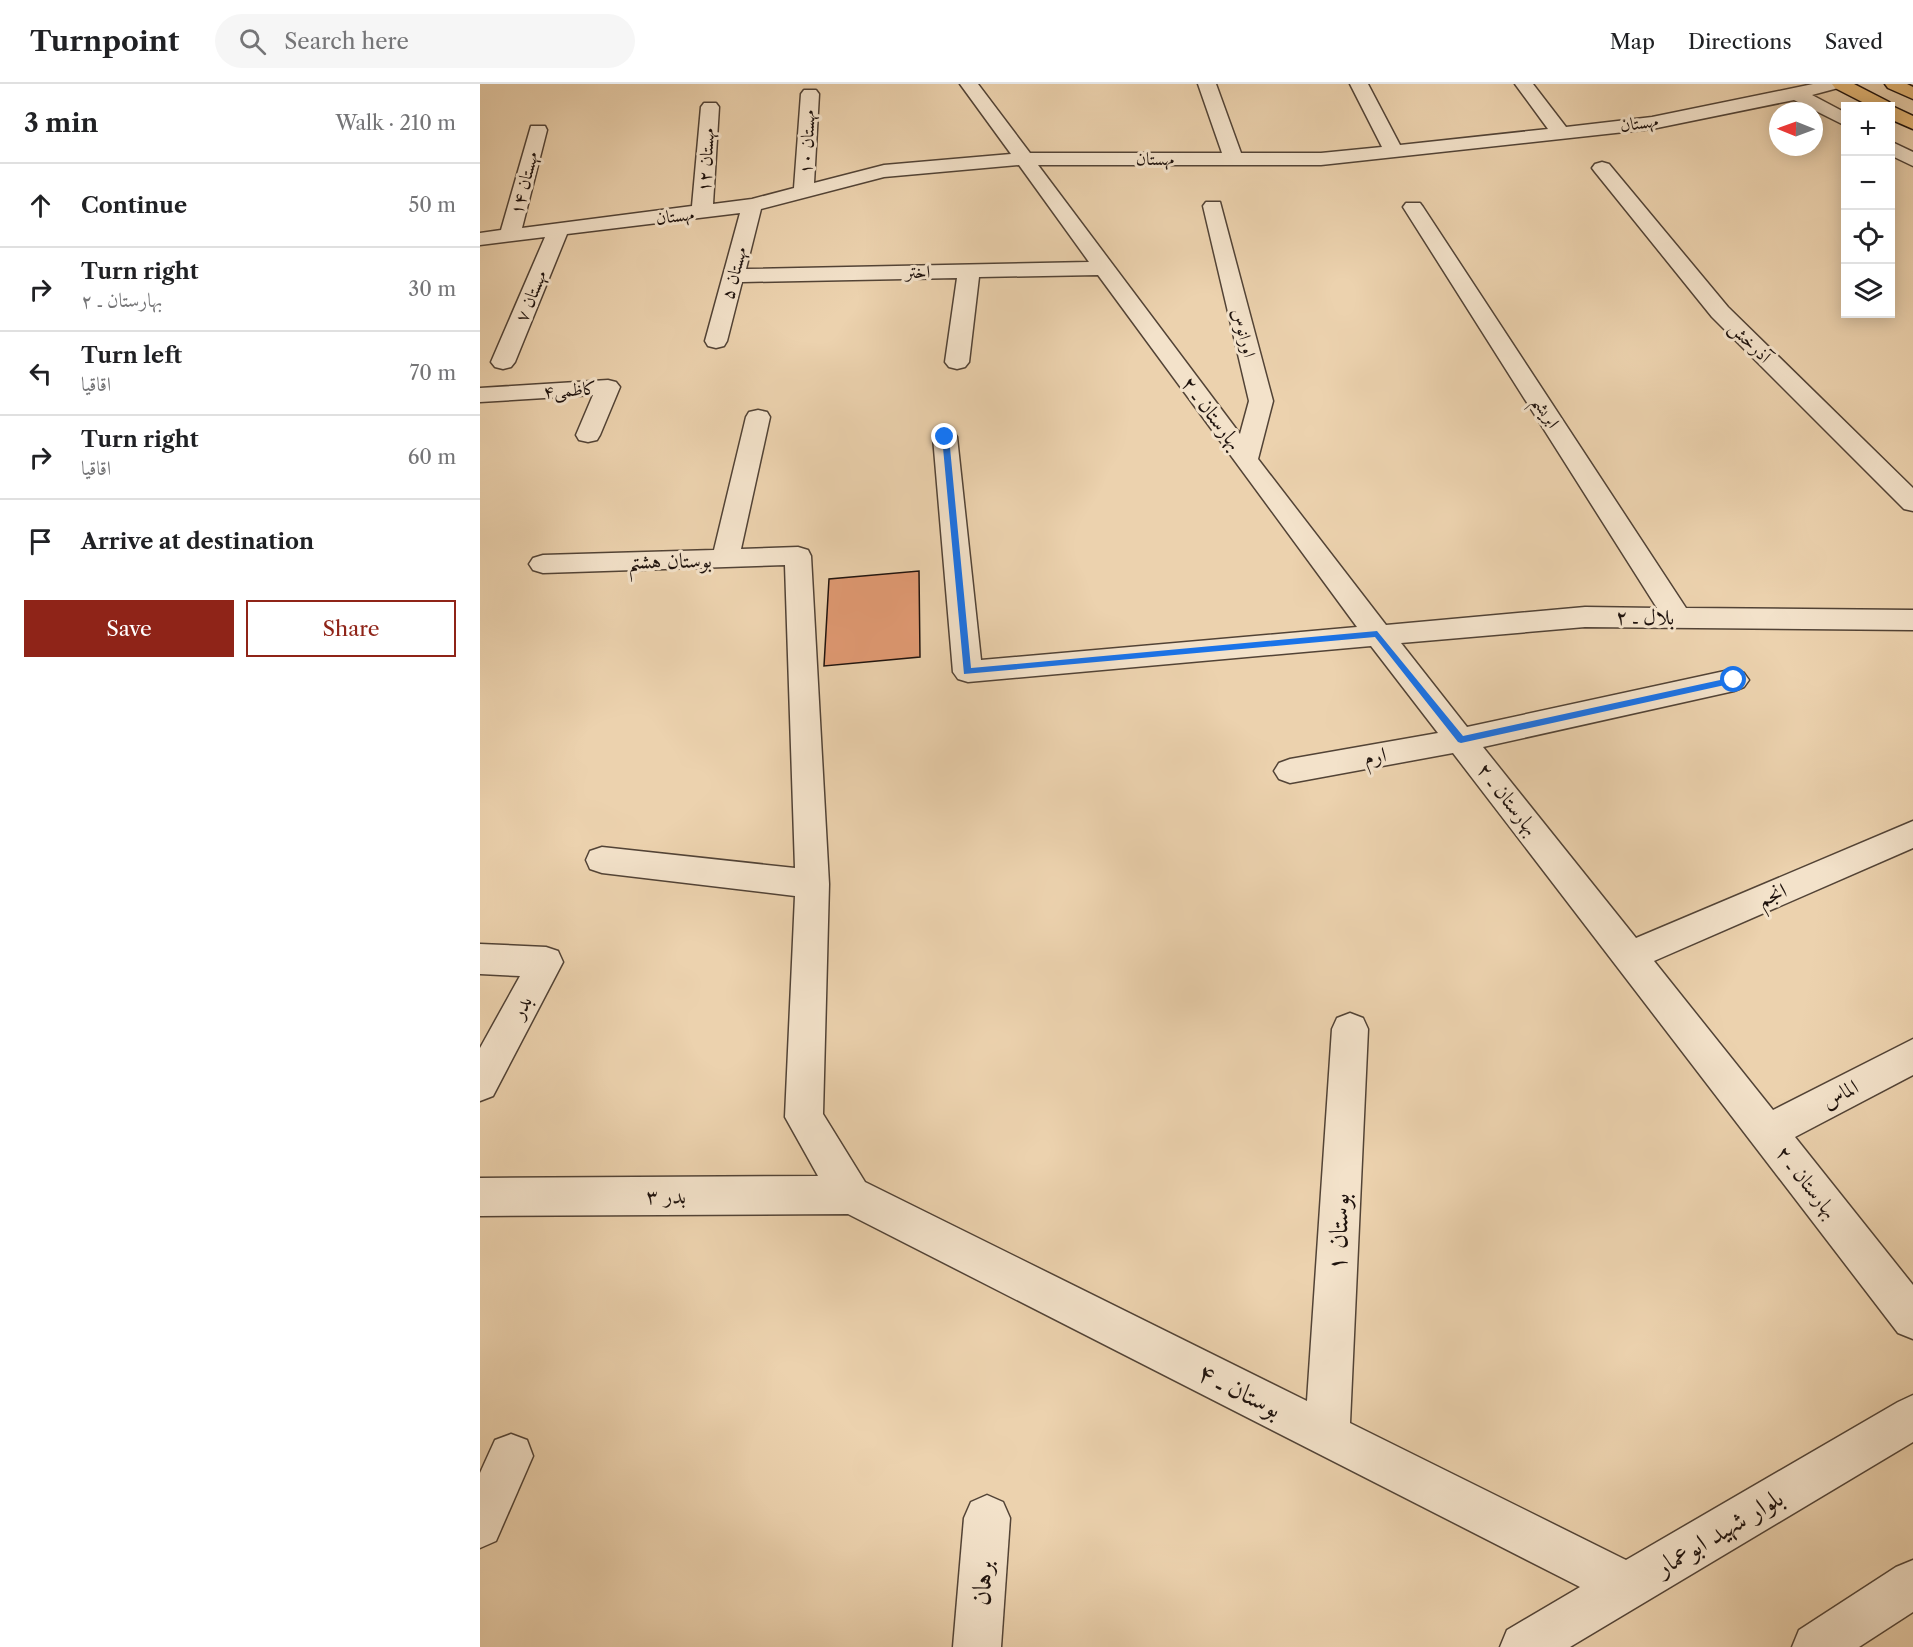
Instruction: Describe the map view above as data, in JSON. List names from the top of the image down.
{
  "streets": {
    "street": [
      "مهستان",
      "مهستان ۱۰",
      "مهستان ۱۲",
      "مهستان ۱۴",
      "اختر",
      "مهستان ۵",
      "مهستان ۷",
      "اورانوس",
      "آذرخش",
      "کاظمی۴",
      "ابریشم",
      "بهارستان ـ ۲",
      "بوستان هشتم",
      "بلال ـ ۲",
      "ارم",
      "انجم",
      "بدر",
      "الماس",
      "بدر ۳",
      "بوستان ۱",
      "بوستان ـ ۴",
      "بلوار شهید ابوعمار",
      "برهان"
    ]
  },
  "crossings": [
    ["مهستان", "مهستان ۱۰"],
    ["مهستان", "مهستان ۱۲"],
    ["مهستان", "مهستان ۱۴"],
    ["مهستان", "مهستان ۵"],
    ["مهستان", "مهستان ۷"],
    ["مهستان", "بهارستان ـ ۲"],
    ["اختر", "مهستان ۵"],
    ["اختر", "بهارستان ـ ۲"],
    ["اورانوس", "بهارستان ـ ۲"],
    ["ابریشم", "بلال ـ ۲"],
    ["بهارستان ـ ۲", "بلال ـ ۲"],
    ["بهارستان ـ ۲", "ارم"],
    ["بهارستان ـ ۲", "انجم"],
    ["بهارستان ـ ۲", "الماس"],
    ["بدر ۳", "بوستان ـ ۴"],
    ["بوستان ۱", "بوستان ـ ۴"],
    ["بوستان ـ ۴", "بلوار شهید ابوعمار"]
  ],
  "north": "left",
  "page": {
    "header": "Turnpoint",
    "search": "Search here",
    "nav": ["Map", "Directions", "Saved"],
    "heading": ["3 min", "Walk · 210 m"],
    "map_buttons": ["+", "−"],
    "list": [
      ["Continue", "50 m"],
      ["Turn right", "بهارستان ـ ۲", "30 m"],
      ["Turn left", "اقاقیا", "70 m"],
      ["Turn right", "اقاقیا", "60 m"],
      "Arrive at destination"
    ],
    "buttons": ["Save", "Share"]
  }
}
